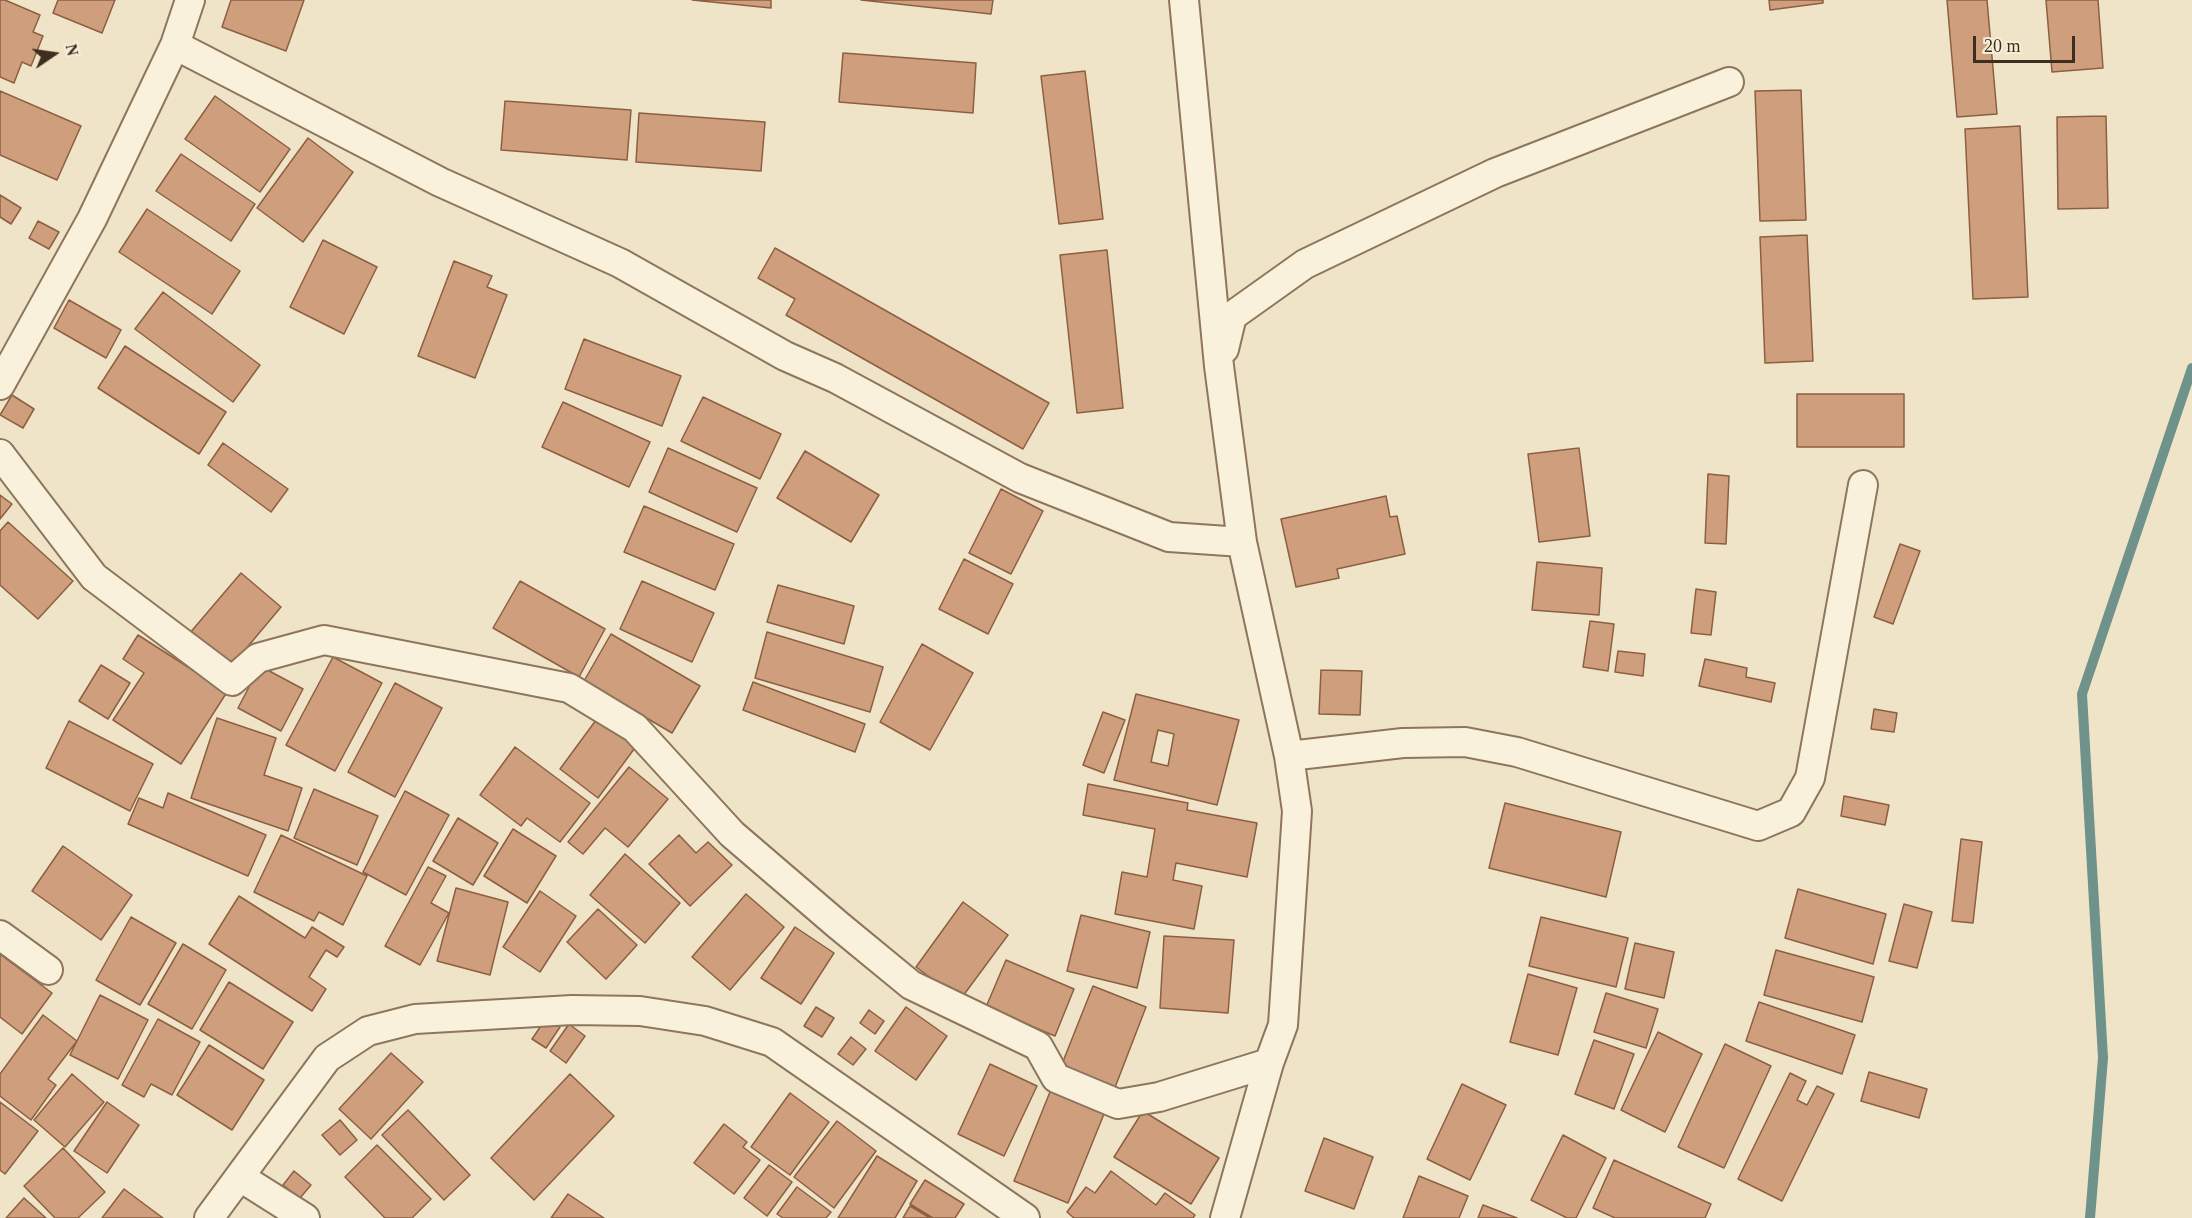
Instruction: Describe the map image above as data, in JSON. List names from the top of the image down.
{
  "scale_bar": "20 m",
  "north": "right"
}
